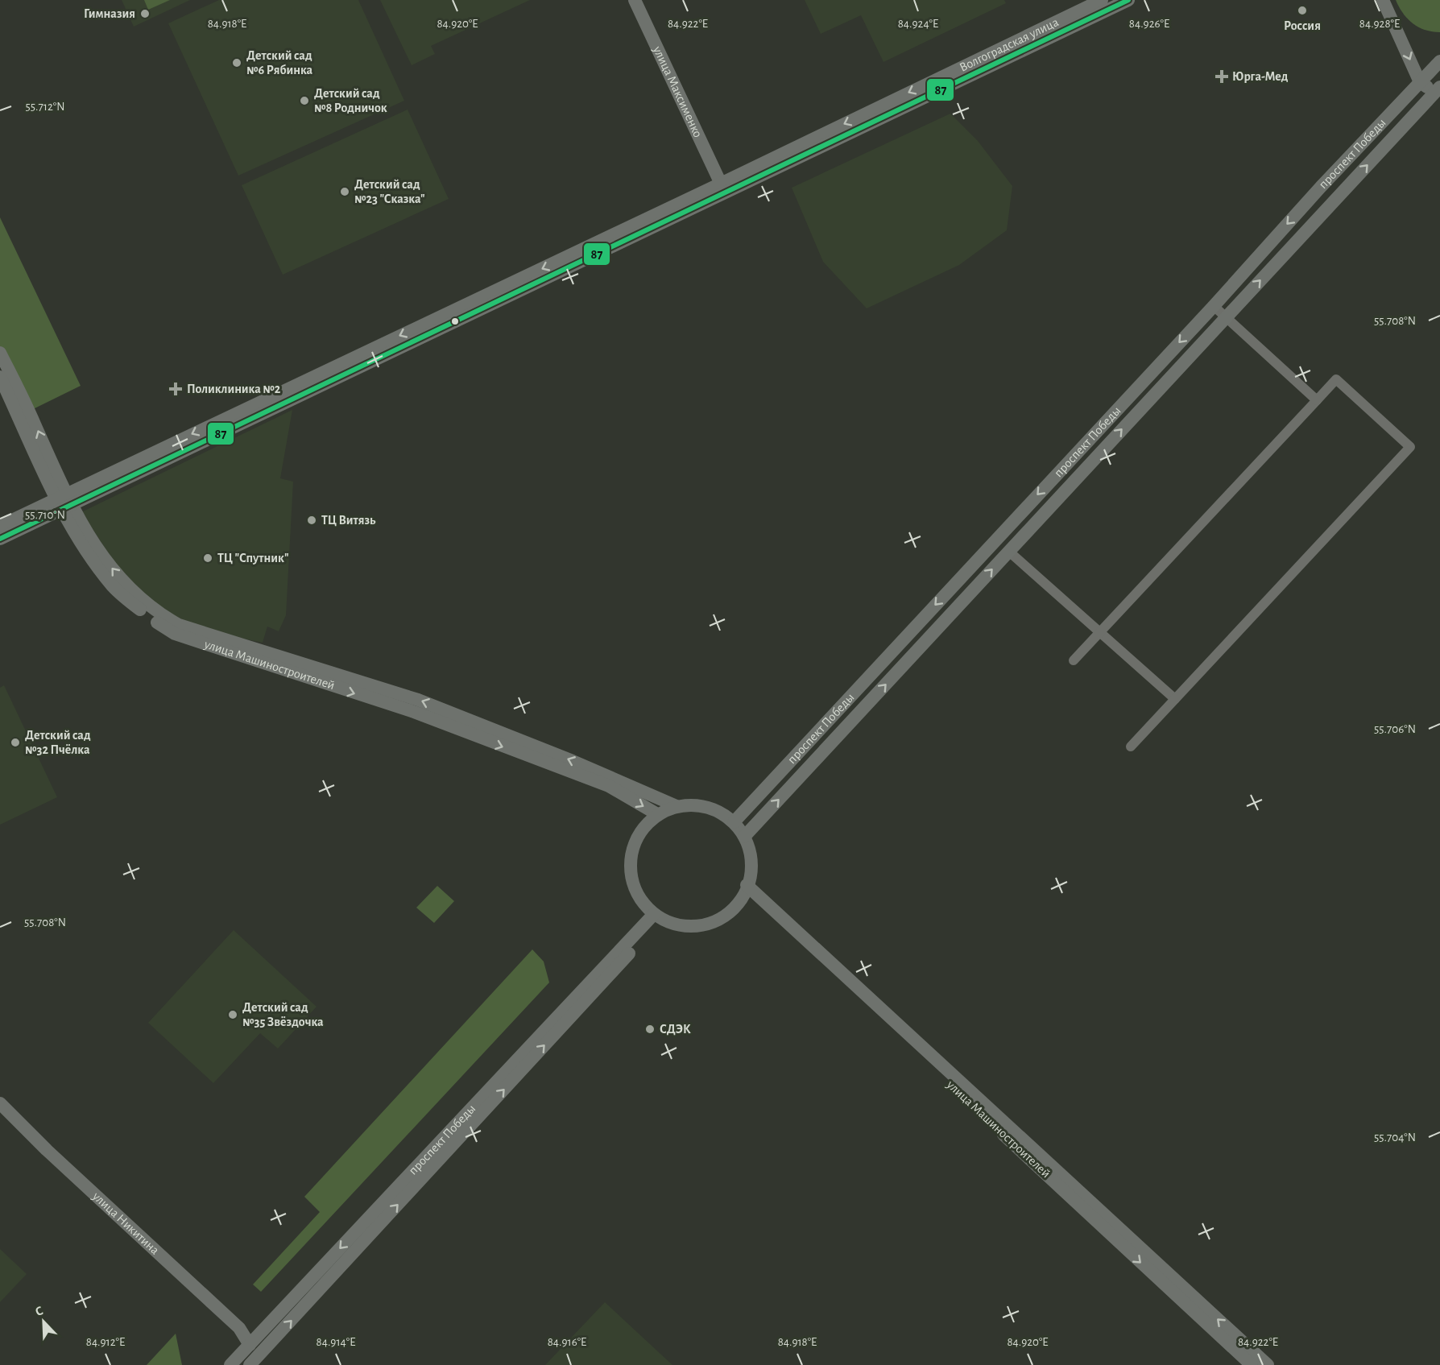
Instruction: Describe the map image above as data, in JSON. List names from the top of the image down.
{
  "streets": {
    "main road": [
      "Волгоградская улица",
      "улица Максименко",
      "проспект Победы",
      "улица Машиностроителей",
      "улица Никитина"
    ]
  },
  "crossings": [
    ["Волгоградская улица", "улица Максименко"],
    ["Волгоградская улица", "улица Машиностроителей"],
    ["проспект Победы", "улица Машиностроителей"],
    ["проспект Победы", "улица Никитина"]
  ],
  "places": {
    "other": [
      "Россия",
      "Гимназия",
      "Детский сад №6 Рябинка",
      "Детский сад №8 Родничок",
      "Детский сад №23 \"Сказка\"",
      "ТЦ Витязь",
      "ТЦ \"Спутник\"",
      "Детский сад №32 Пчёлка",
      "Детский сад №35 Звёздочка",
      "СДЭК"
    ],
    "health": ["Юрга-Мед", "Поликлиника №2"]
  },
  "lines": ["transit line 87"],
  "north": "top left",
  "coordinates": [
    "84.918°E",
    "84.920°E",
    "84.922°E",
    "84.924°E",
    "84.926°E",
    "84.928°E",
    "55.712°N",
    "55.708°N",
    "55.710°N",
    "55.706°N",
    "55.704°N",
    "84.912°E",
    "84.914°E",
    "84.916°E"
  ]
}
